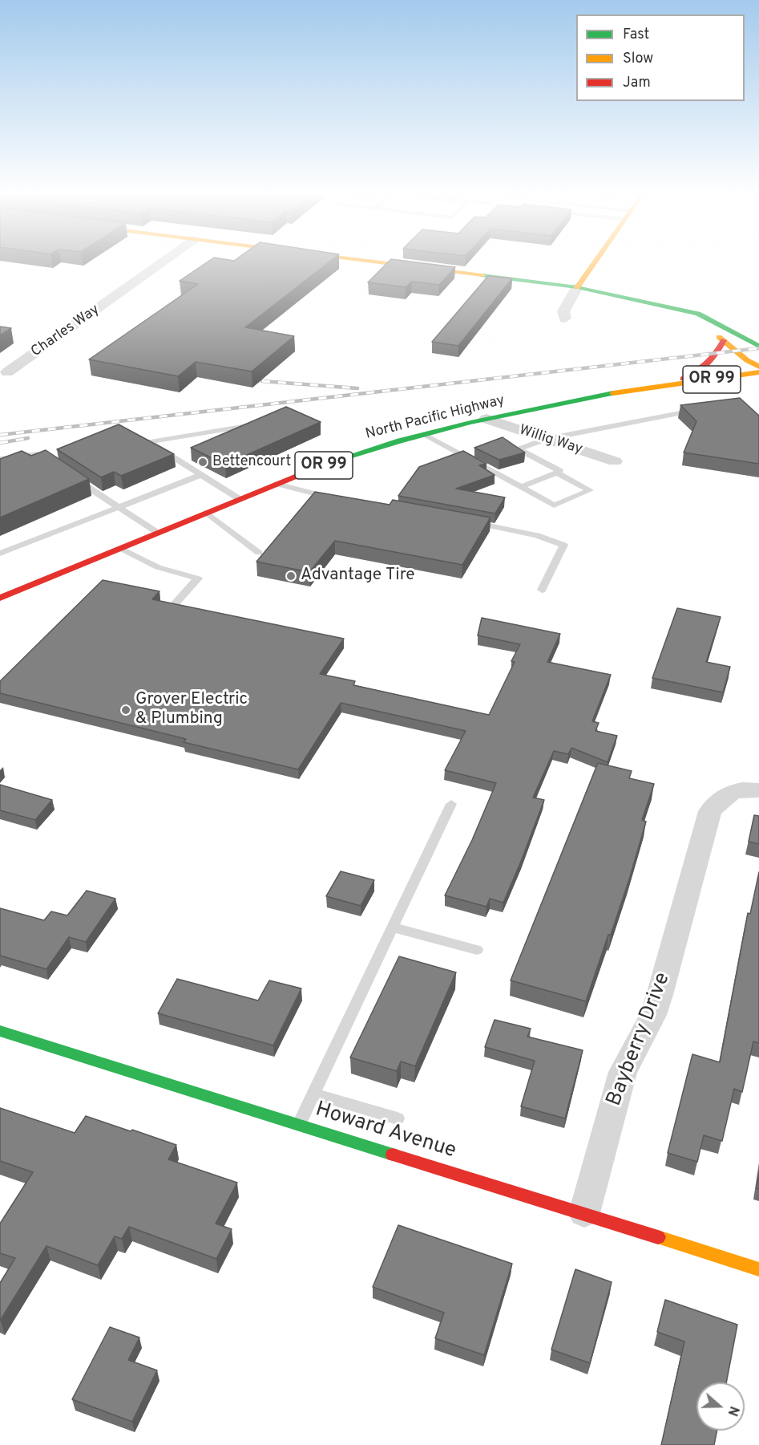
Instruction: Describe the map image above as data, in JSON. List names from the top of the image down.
{
  "streets": {
    "main road": ["OR 99", "North Pacific Highway", "Howard Avenue"],
    "street": ["Charles Way", "Willig Way", "Bayberry Drive"]
  },
  "crossings": [
    ["North Pacific Highway", "Willig Way"],
    ["Bayberry Drive", "Howard Avenue"]
  ],
  "places": ["Bettencourt", "Advantage Tire", "Grover Electric & Plumbing"],
  "legend": ["Fast", "Slow", "Jam"],
  "north": "right"
}
